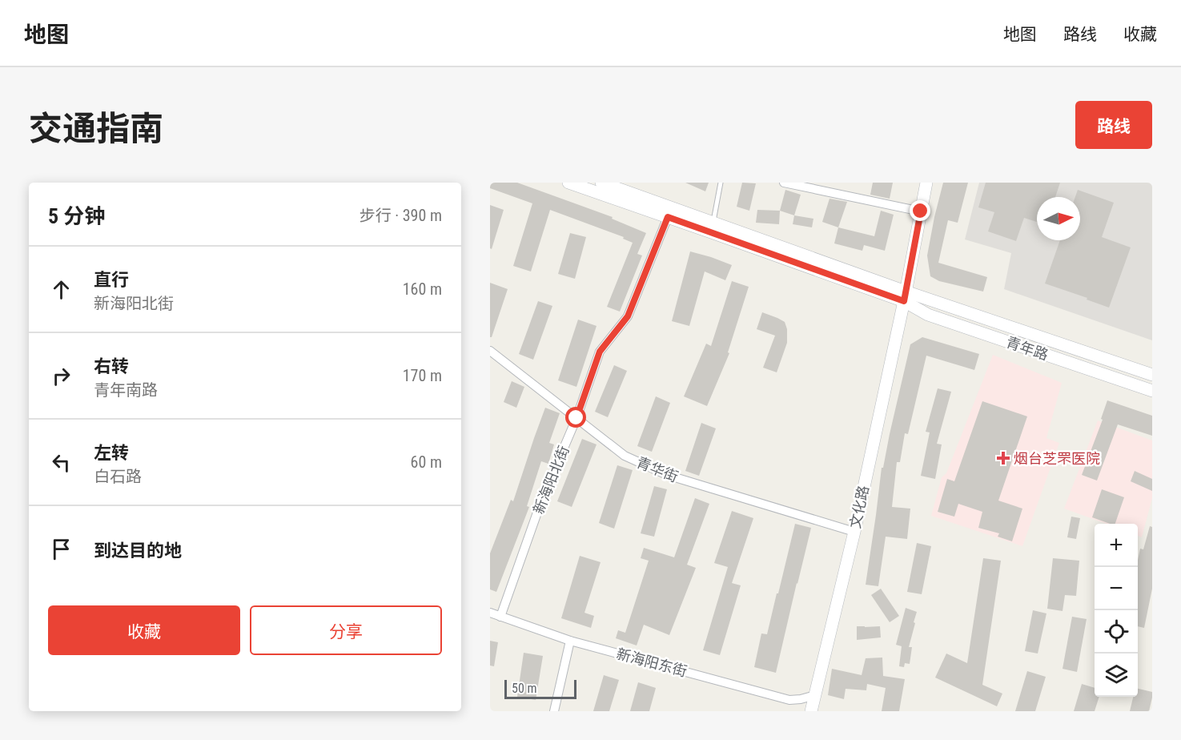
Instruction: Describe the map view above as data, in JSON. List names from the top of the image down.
{
  "streets": {
    "main road": ["青年路", "文化路"],
    "street": ["青华街", "新海阳北街", "新海阳东街"]
  },
  "crossings": [
    ["青年路", "文化路"],
    ["青华街", "新海阳北街"],
    ["青华街", "文化路"],
    ["新海阳北街", "新海阳东街"],
    ["文化路", "新海阳东街"]
  ],
  "places": {
    "health": ["烟台芝罘医院"]
  },
  "scale_bar": "50 m",
  "north": "right",
  "page": {
    "header": "地图",
    "nav": ["地图", "路线", "收藏"],
    "title": "交通指南",
    "buttons": [
      "路线",
      ["收藏", "分享"]
    ],
    "heading": ["5 分钟", "步行 · 390 m"],
    "list": [
      ["直行", "新海阳北街", "160 m"],
      ["右转", "青年南路", "170 m"],
      ["左转", "白石路", "60 m"],
      "到达目的地"
    ],
    "map_buttons": ["+", "−"],
    "scale": "50 m"
  }
}
